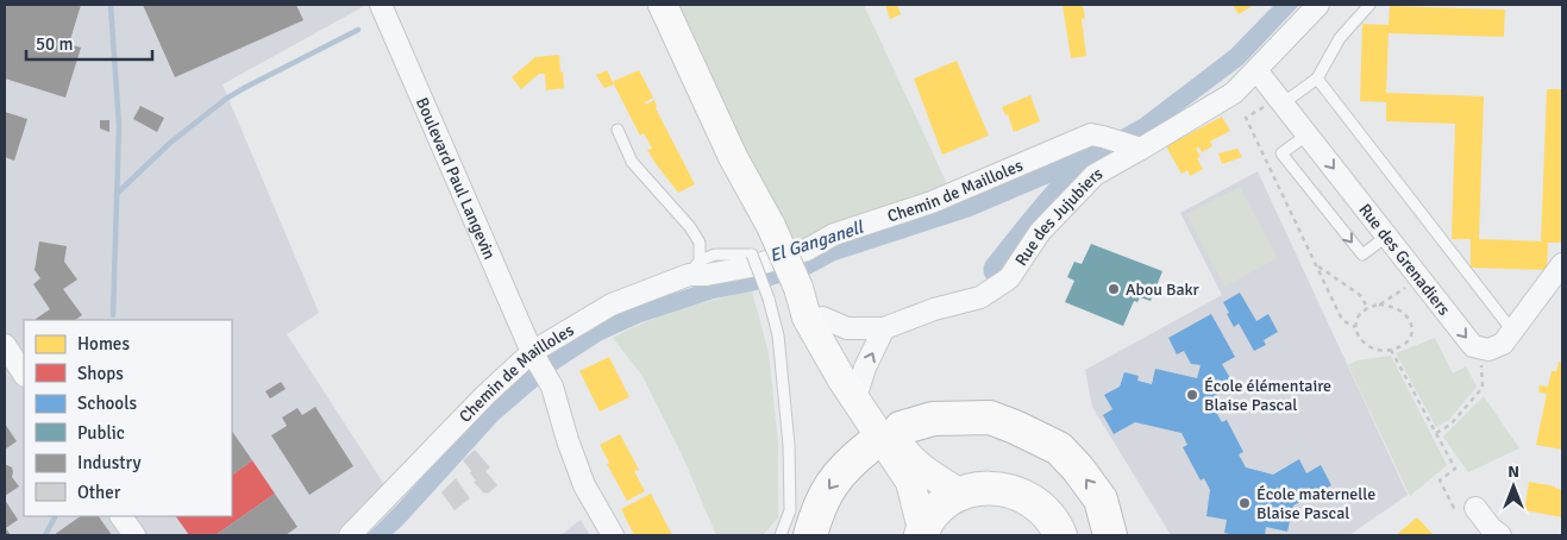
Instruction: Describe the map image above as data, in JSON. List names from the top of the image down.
{
  "streets": {
    "street": [
      "Boulevard Paul Langevin",
      "Chemin de Mailloles",
      "Rue des Jujubiers",
      "Rue des Grenadiers"
    ]
  },
  "crossings": [
    ["Boulevard Paul Langevin", "Chemin de Mailloles"],
    ["Chemin de Mailloles", "Rue des Jujubiers"]
  ],
  "one_way": ["Rue des Grenadiers"],
  "water": ["El Ganganell"],
  "places": ["Abou Bakr", "École élémentaire Blaise Pascal", "École maternelle Blaise Pascal"],
  "legend": [
    "Homes",
    "Shops",
    "Schools",
    "Public",
    "Industry",
    "Other"
  ],
  "scale_bar": "50 m",
  "north": "top"
}
